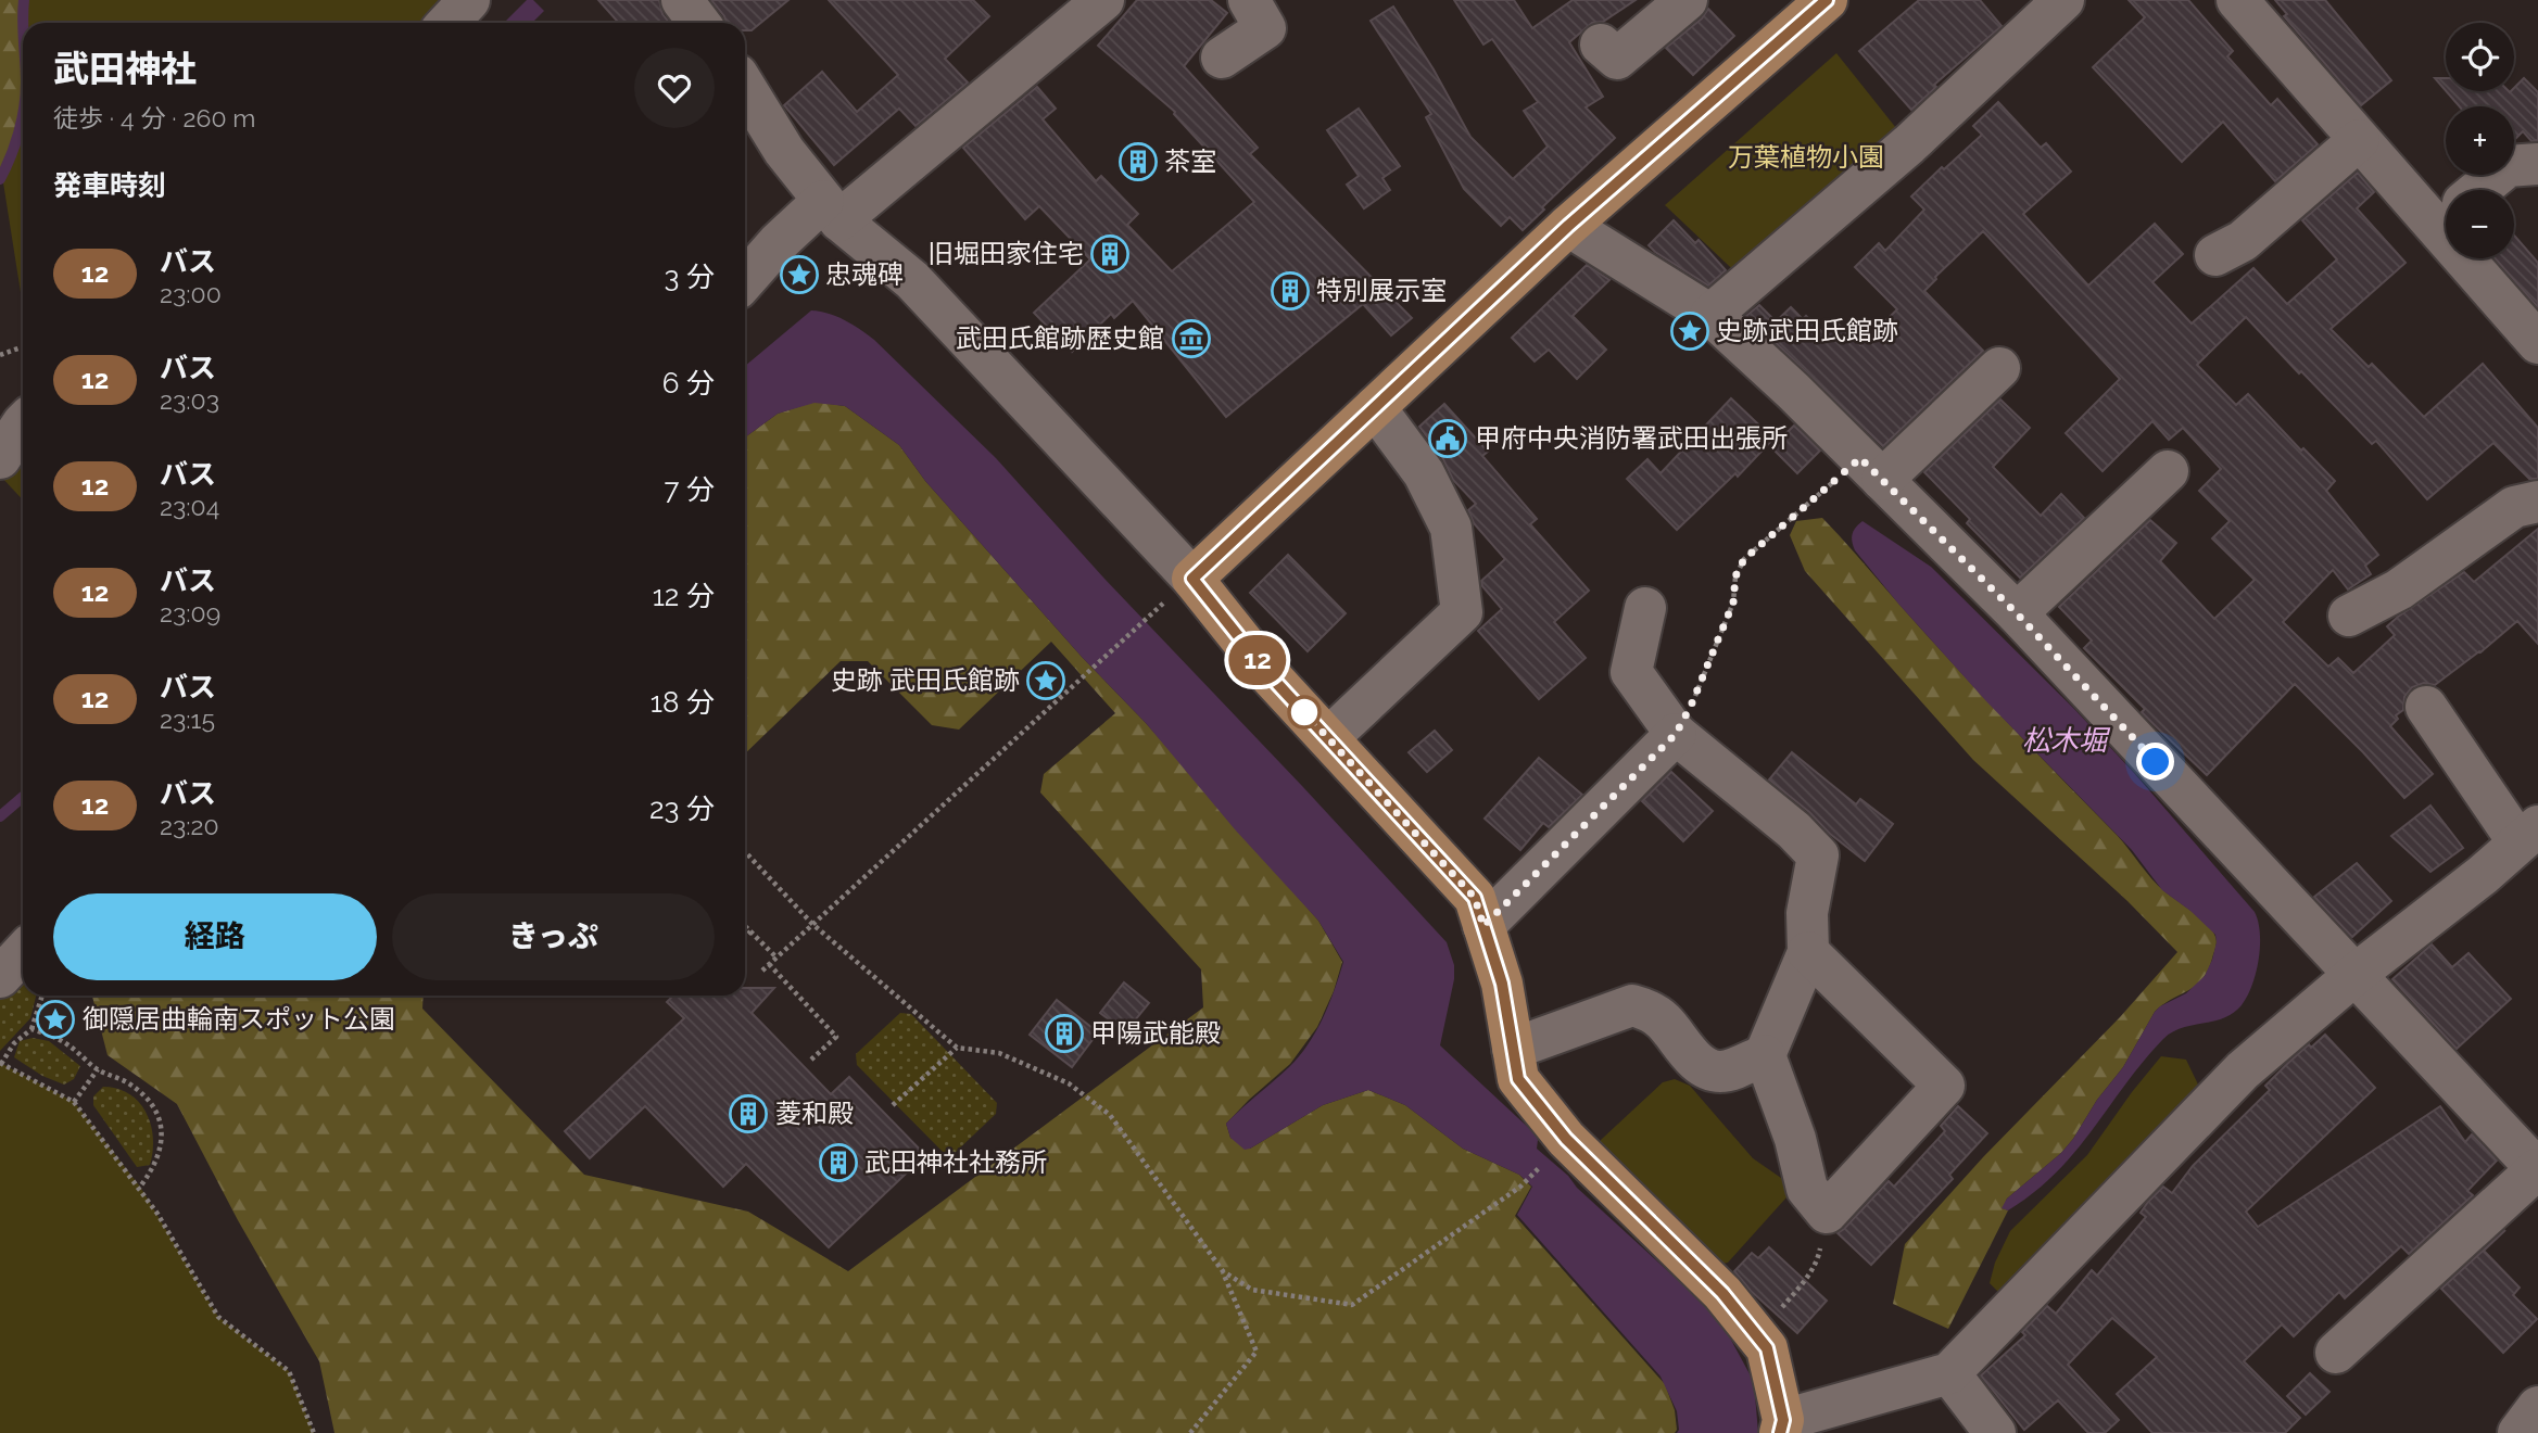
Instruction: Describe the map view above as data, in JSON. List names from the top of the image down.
{
  "water": ["松木堀"],
  "parks": ["万葉植物小園"],
  "places": {
    "building": [
      "茶室",
      "旧堀田家住宅",
      "特別展示室",
      "甲陽武能殿",
      "菱和殿",
      "武田神社社務所"
    ],
    "place": [
      "忠魂碑",
      "史跡武田氏館跡",
      "史跡 武田氏館跡",
      "御隠居曲輪南スポット公園"
    ],
    "museum": ["武田氏館跡歴史館"],
    "public building": ["甲府中央消防署武田出張所"]
  },
  "lines": ["bus line 12"],
  "page": {
    "on_map": "12",
    "map_buttons": ["+", "−"],
    "heading": [
      ["武田神社", "徒歩 · 4 分 · 260 m"],
      "発車時刻"
    ],
    "list": [
      {
        "mark": "12",
        "name": "バス",
        "note": "23:00",
        "value": "3 分"
      },
      {
        "mark": "12",
        "name": "バス",
        "note": "23:03",
        "value": "6 分"
      },
      {
        "mark": "12",
        "name": "バス",
        "note": "23:04",
        "value": "7 分"
      },
      {
        "mark": "12",
        "name": "バス",
        "note": "23:09",
        "value": "12 分"
      },
      {
        "mark": "12",
        "name": "バス",
        "note": "23:15",
        "value": "18 分"
      },
      {
        "mark": "12",
        "name": "バス",
        "note": "23:20",
        "value": "23 分"
      }
    ],
    "buttons": ["経路", "きっぷ"]
  }
}
